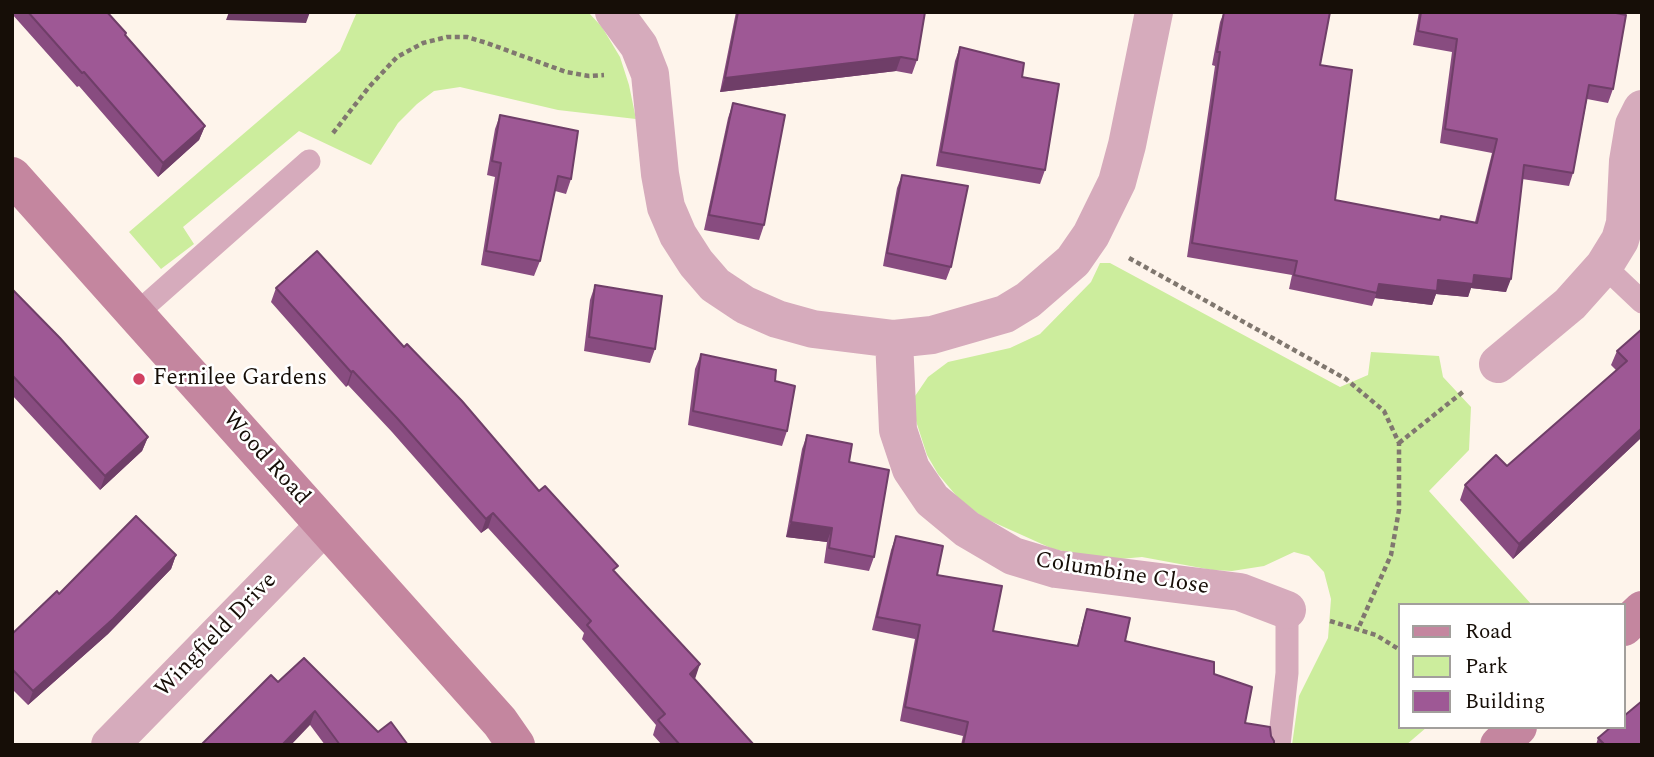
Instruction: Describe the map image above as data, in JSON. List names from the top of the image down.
{
  "streets": {
    "street": ["Wood Road", "Columbine Close", "Wingfield Drive"]
  },
  "crossings": [
    ["Wood Road", "Wingfield Drive"]
  ],
  "places": ["Fernilee Gardens"],
  "legend": ["Road", "Park", "Building"]
}
